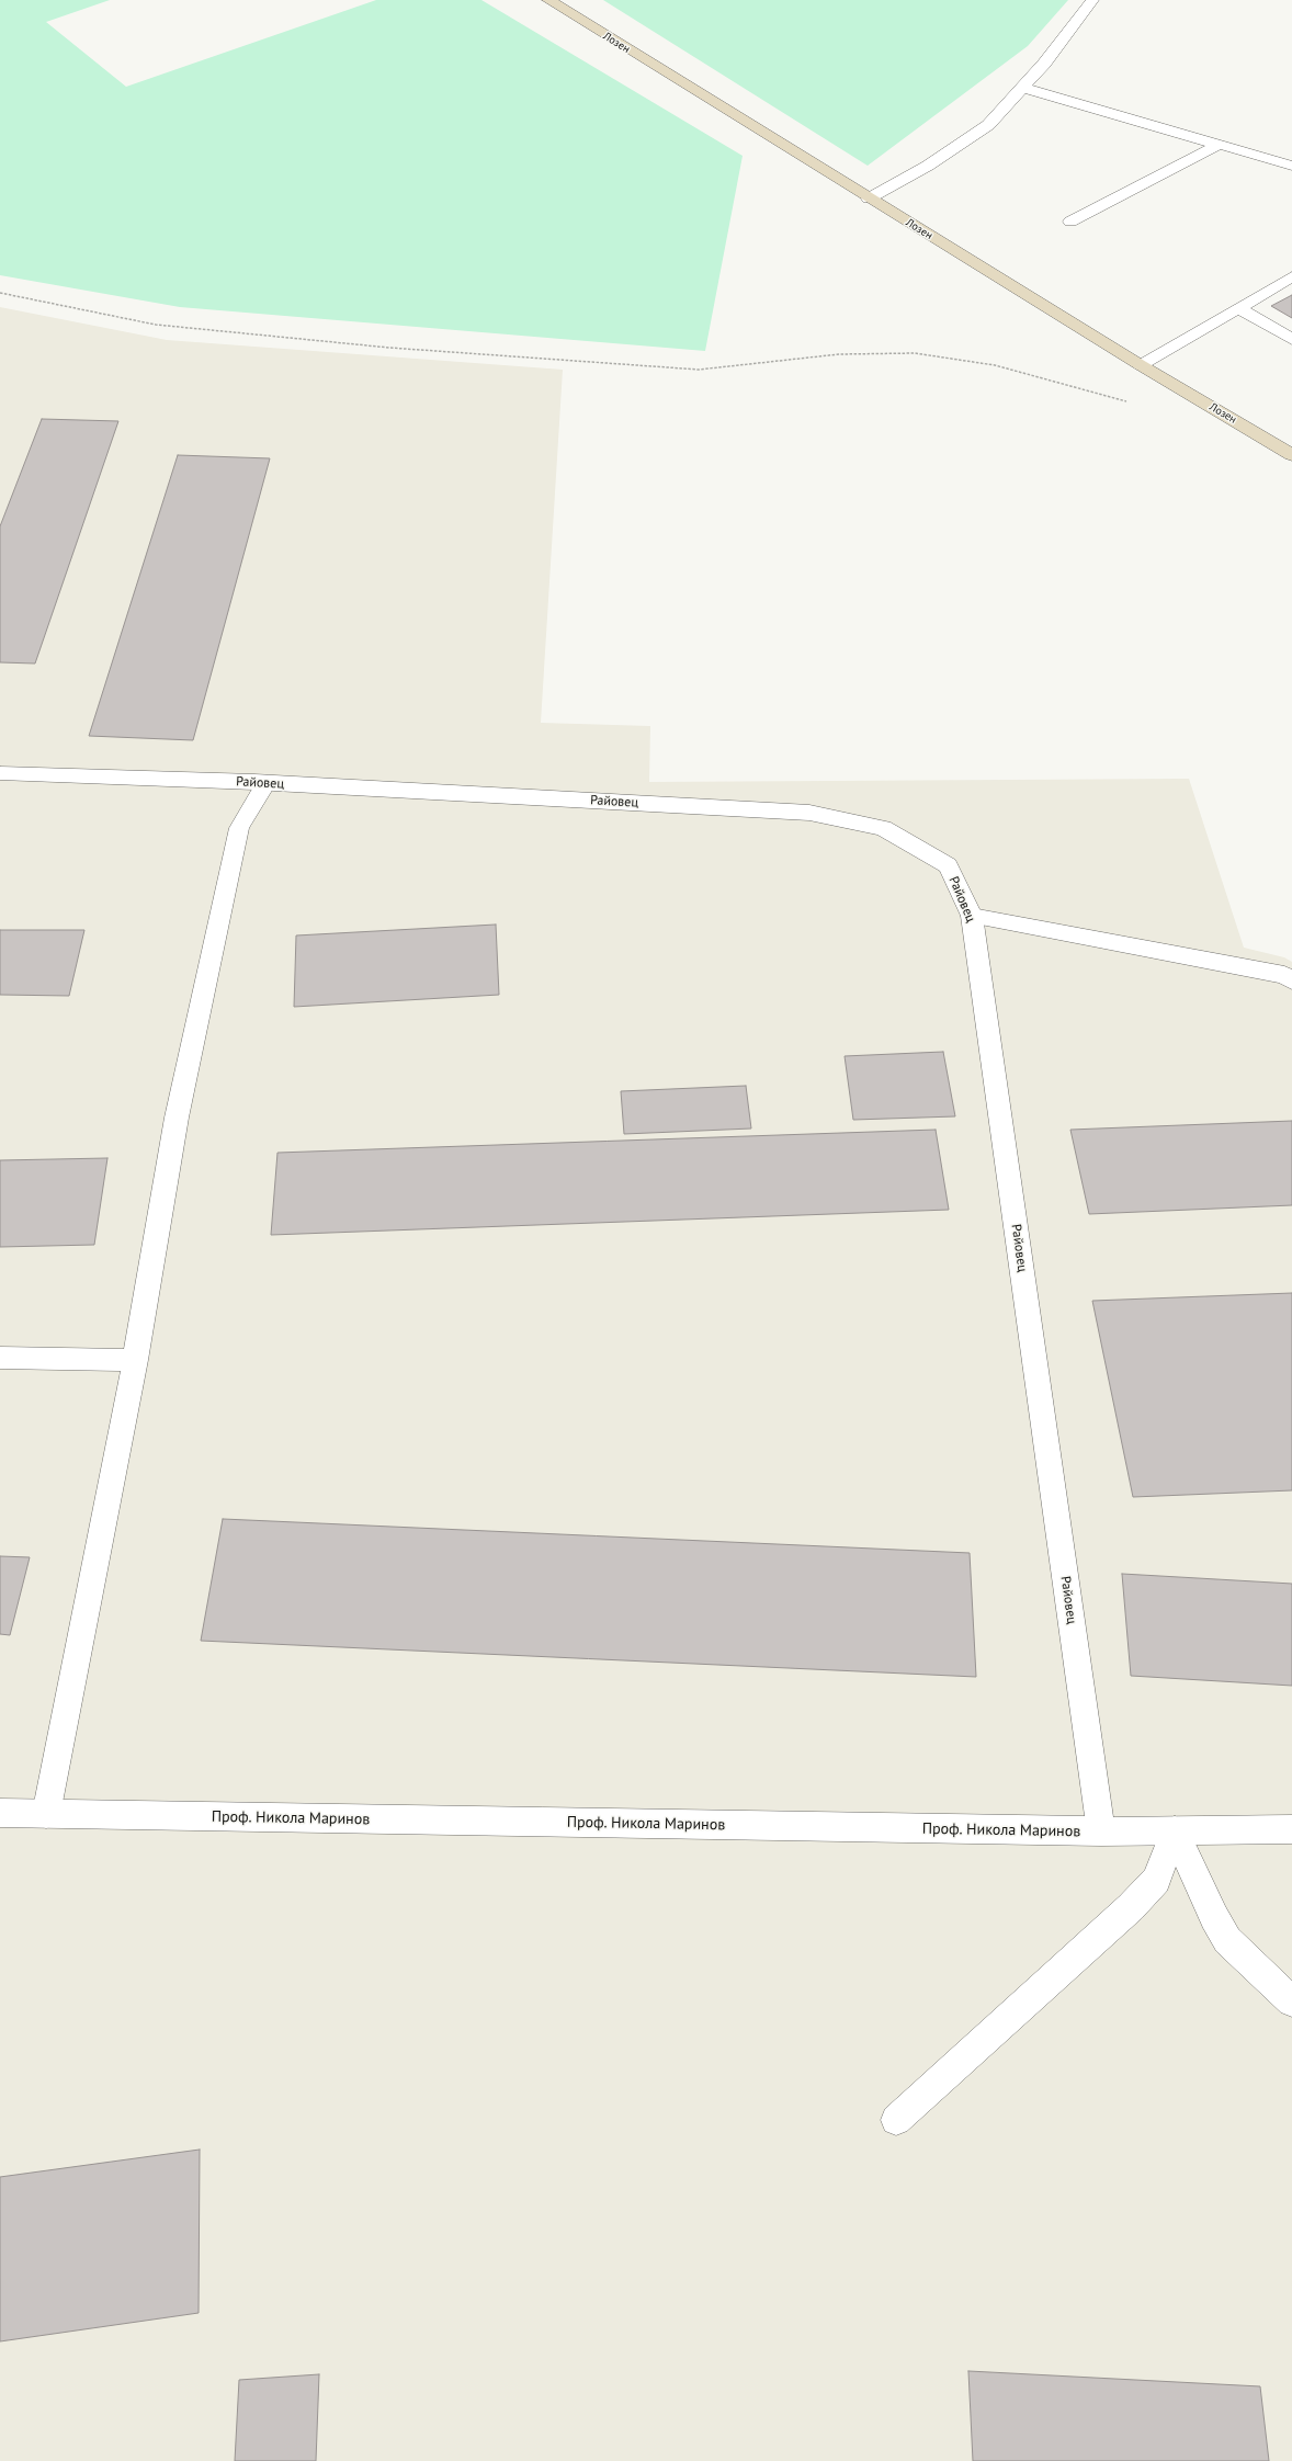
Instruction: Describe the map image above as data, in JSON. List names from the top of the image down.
{
  "streets": {
    "street": ["Лозен", "Райовец", "Проф. Никола Маринов"]
  },
  "crossings": [
    ["Райовец", "Проф. Никола Маринов"]
  ]
}
